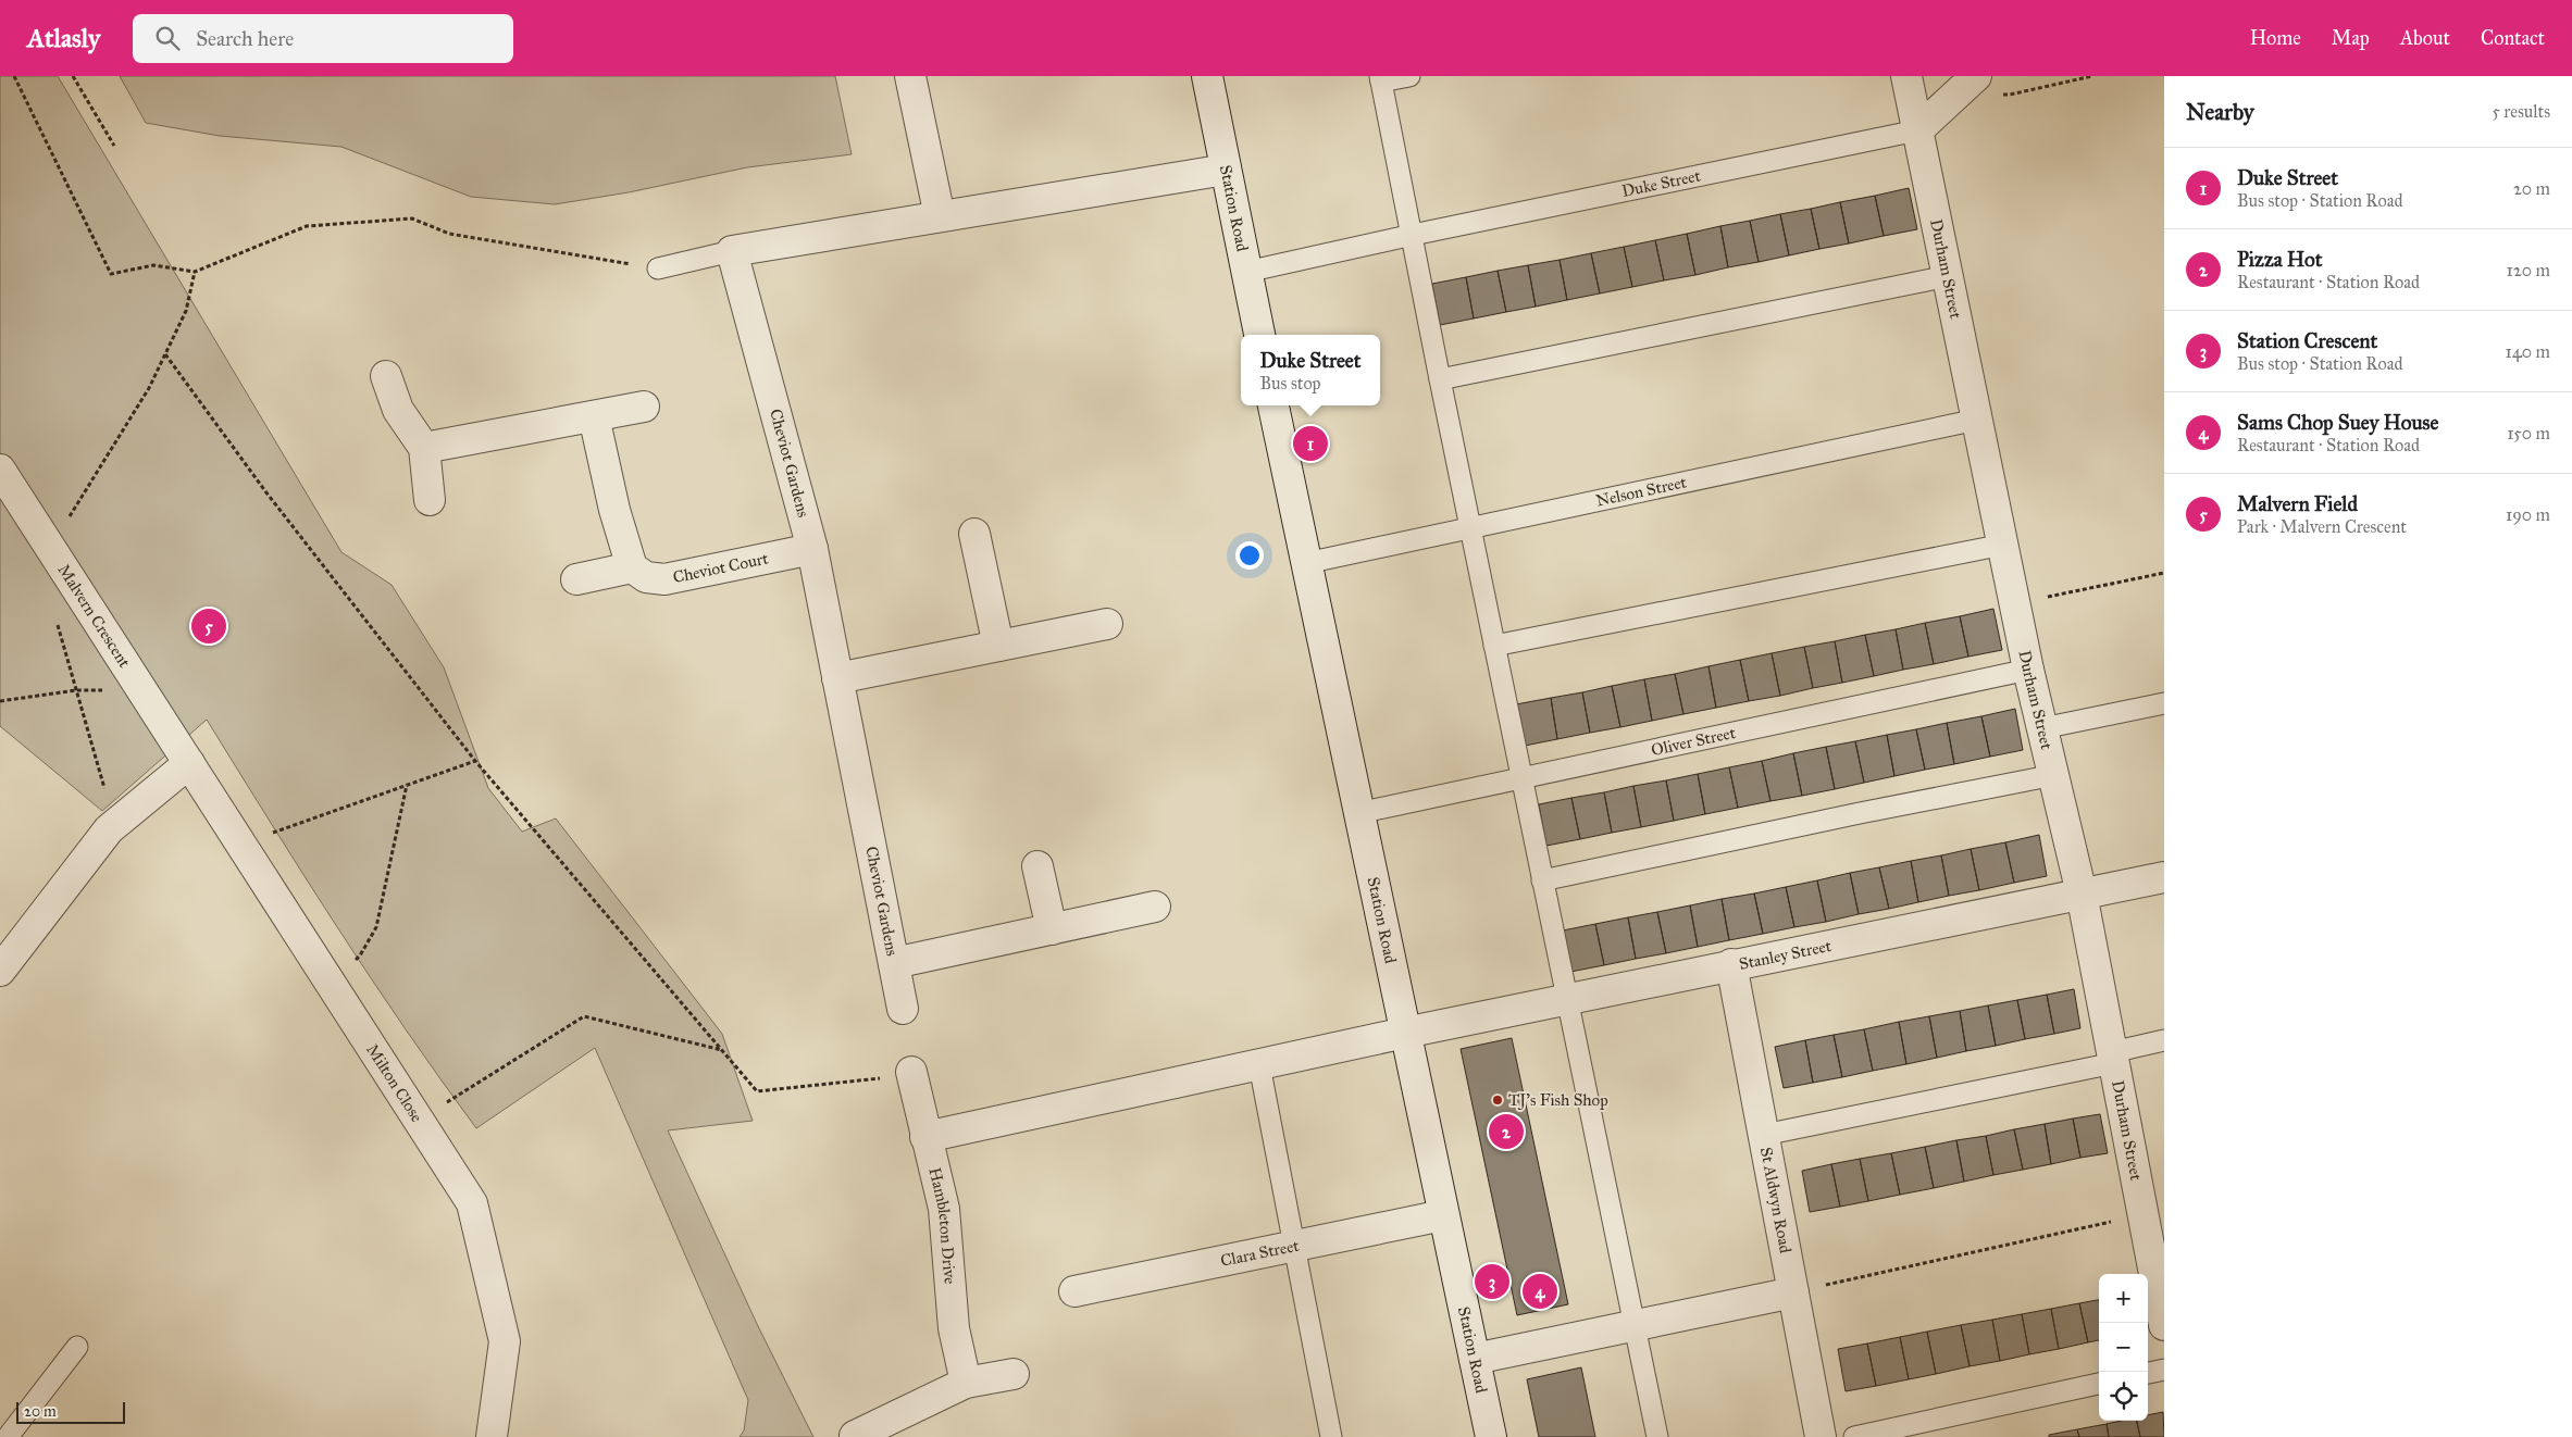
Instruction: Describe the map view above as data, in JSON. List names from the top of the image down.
{
  "streets": {
    "street": [
      "Station Road",
      "Durham Street",
      "Cheviot Gardens",
      "Cheviot Court",
      "Malvern Crescent",
      "Stanley Street",
      "Milton Close",
      "St Aldwyn Road",
      "Hambleton Drive",
      "Clara Street"
    ],
    "lane": ["Duke Street", "Nelson Street", "Oliver Street"]
  },
  "crossings": [
    ["Duke Street", "Station Road"],
    ["Duke Street", "Durham Street"],
    ["Station Road", "Nelson Street"],
    ["Station Road", "Oliver Street"],
    ["Station Road", "Stanley Street"],
    ["Station Road", "Clara Street"],
    ["Durham Street", "Nelson Street"],
    ["Durham Street", "Oliver Street"],
    ["Durham Street", "Stanley Street"],
    ["Cheviot Gardens", "Cheviot Court"],
    ["Malvern Crescent", "Milton Close"],
    ["Stanley Street", "St Aldwyn Road"],
    ["Stanley Street", "Hambleton Drive"]
  ],
  "places": ["TJ's Fish Shop"],
  "scale_bar": "20 m",
  "page": {
    "header": "Atlasly",
    "search": "Search here",
    "nav": [
      "Home",
      "Map",
      "About",
      "Contact"
    ],
    "heading": ["Nearby", "5 results"],
    "list": [
      {
        "mark": "1",
        "name": "Duke Street",
        "note": "Bus stop · Station Road",
        "value": "20 m"
      },
      {
        "mark": "2",
        "name": "Pizza Hot",
        "note": "Restaurant · Station Road",
        "value": "120 m"
      },
      {
        "mark": "3",
        "name": "Station Crescent",
        "note": "Bus stop · Station Road",
        "value": "140 m"
      },
      {
        "mark": "4",
        "name": "Sams Chop Suey House",
        "note": "Restaurant · Station Road",
        "value": "150 m"
      },
      {
        "mark": "5",
        "name": "Malvern Field",
        "note": "Park · Malvern Crescent",
        "value": "190 m"
      }
    ],
    "popup": ["Duke Street", "Bus stop"],
    "pins": [
      "1",
      "5",
      "2",
      "3",
      "4"
    ],
    "map_buttons": ["+", "−"],
    "scale": "20 m"
  }
}
